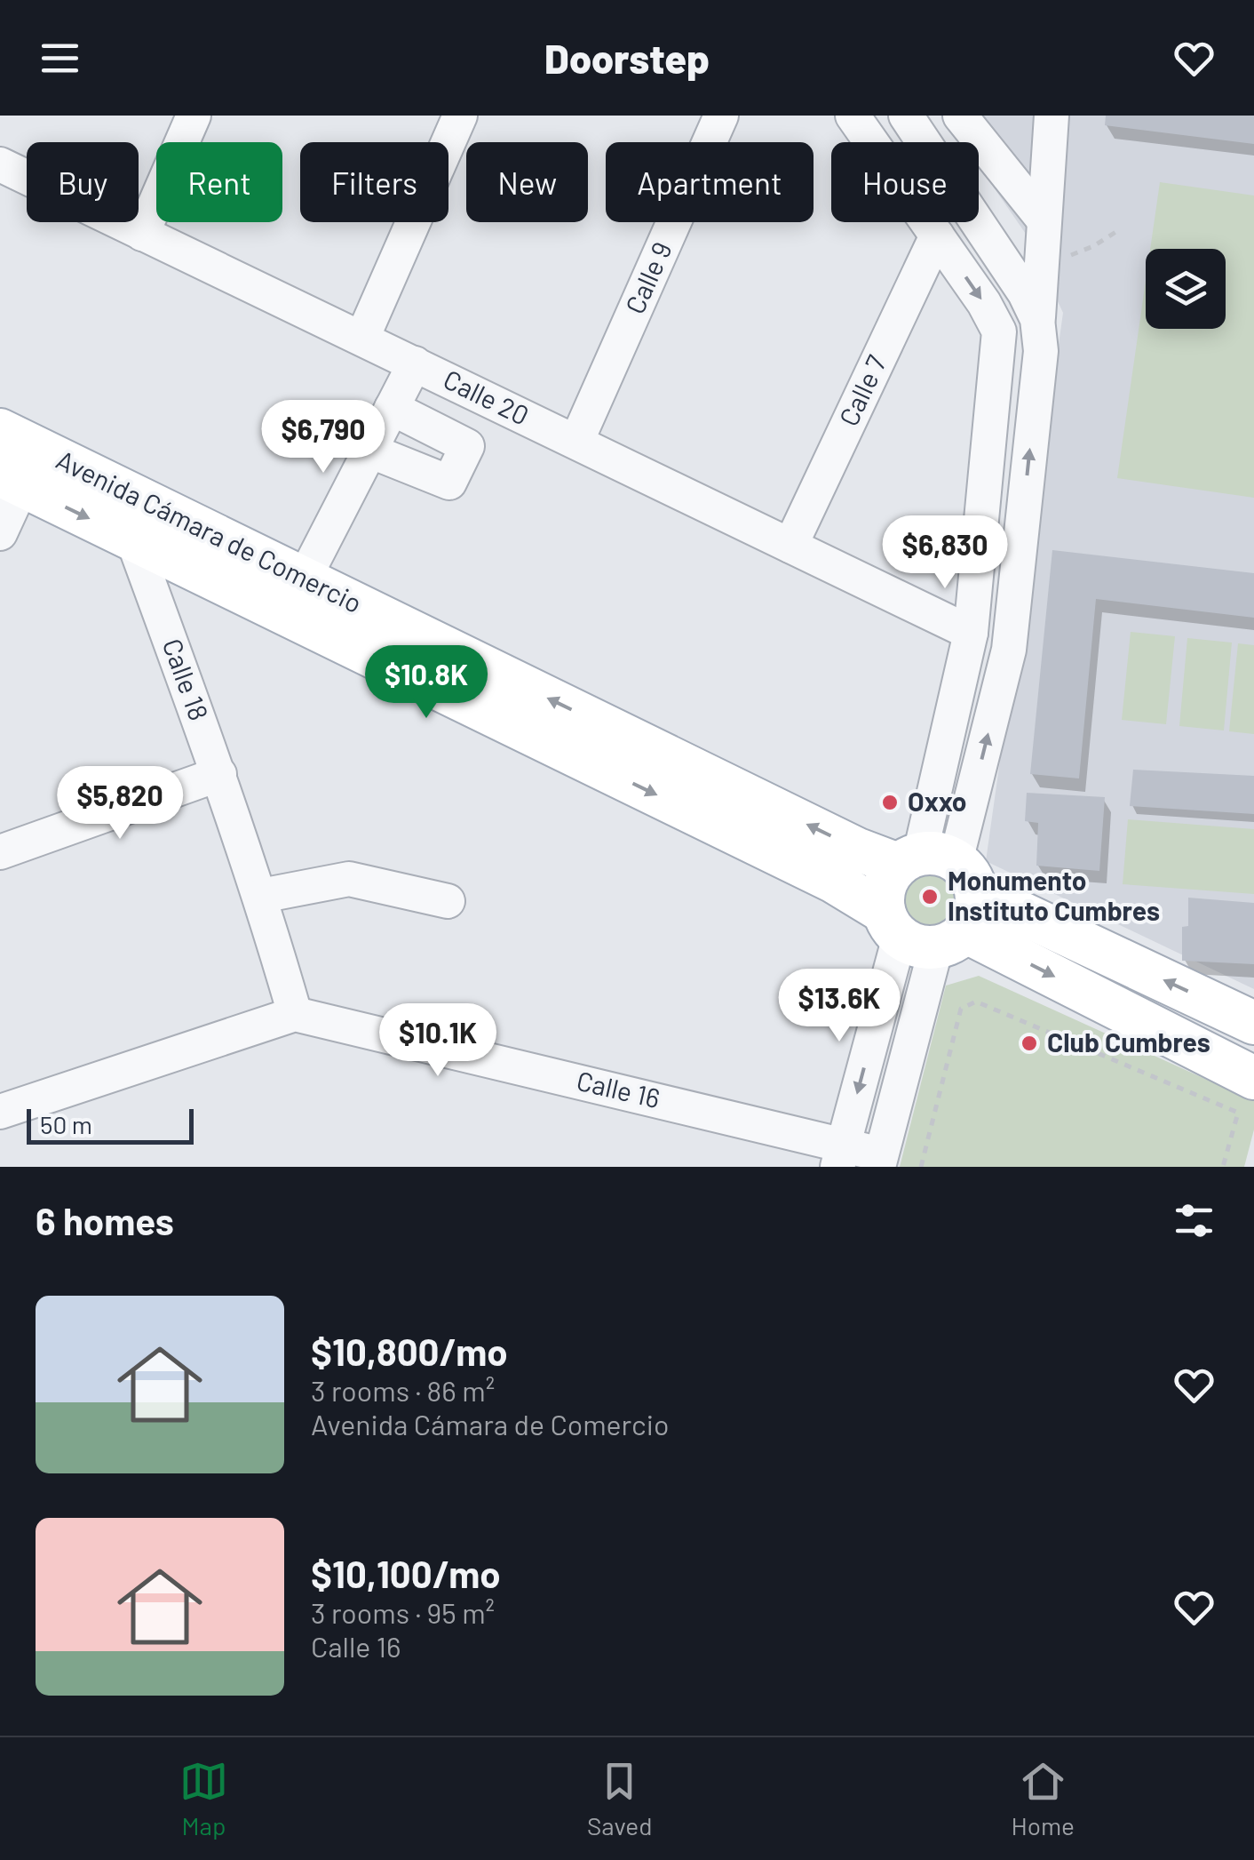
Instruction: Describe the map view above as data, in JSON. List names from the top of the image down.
{
  "streets": {
    "main road": ["Avenida Cámara de Comercio"],
    "street": [
      "Calle 9",
      "Calle 7",
      "Calle 20",
      "Calle 18",
      "Calle 16"
    ]
  },
  "crossings": [
    ["Calle 9", "Calle 20"],
    ["Calle 7", "Calle 20"],
    ["Avenida Cámara de Comercio", "Calle 18"],
    ["Calle 18", "Calle 16"]
  ],
  "places": ["Oxxo", "Monumento Instituto Cumbres", "Club Cumbres"],
  "scale_bar": "50 m",
  "page": {
    "header": "Doorstep",
    "chip": [
      "Buy",
      "Rent",
      "Filters",
      "New",
      "Apartment",
      "House"
    ],
    "price": [
      "$6,790",
      "$6,830",
      "$10.8K",
      "$5,820",
      "$13.6K",
      "$10.1K"
    ],
    "scale": "50 m",
    "heading": "6 homes",
    "list": [
      {
        "name": "$10,800/mo",
        "note": "3 rooms · 86 m² · Avenida Cámara de Comercio"
      },
      {
        "name": "$10,100/mo",
        "note": "3 rooms · 95 m² · Calle 16"
      }
    ],
    "tabs": ["Map", "Saved", "Home"]
  }
}
